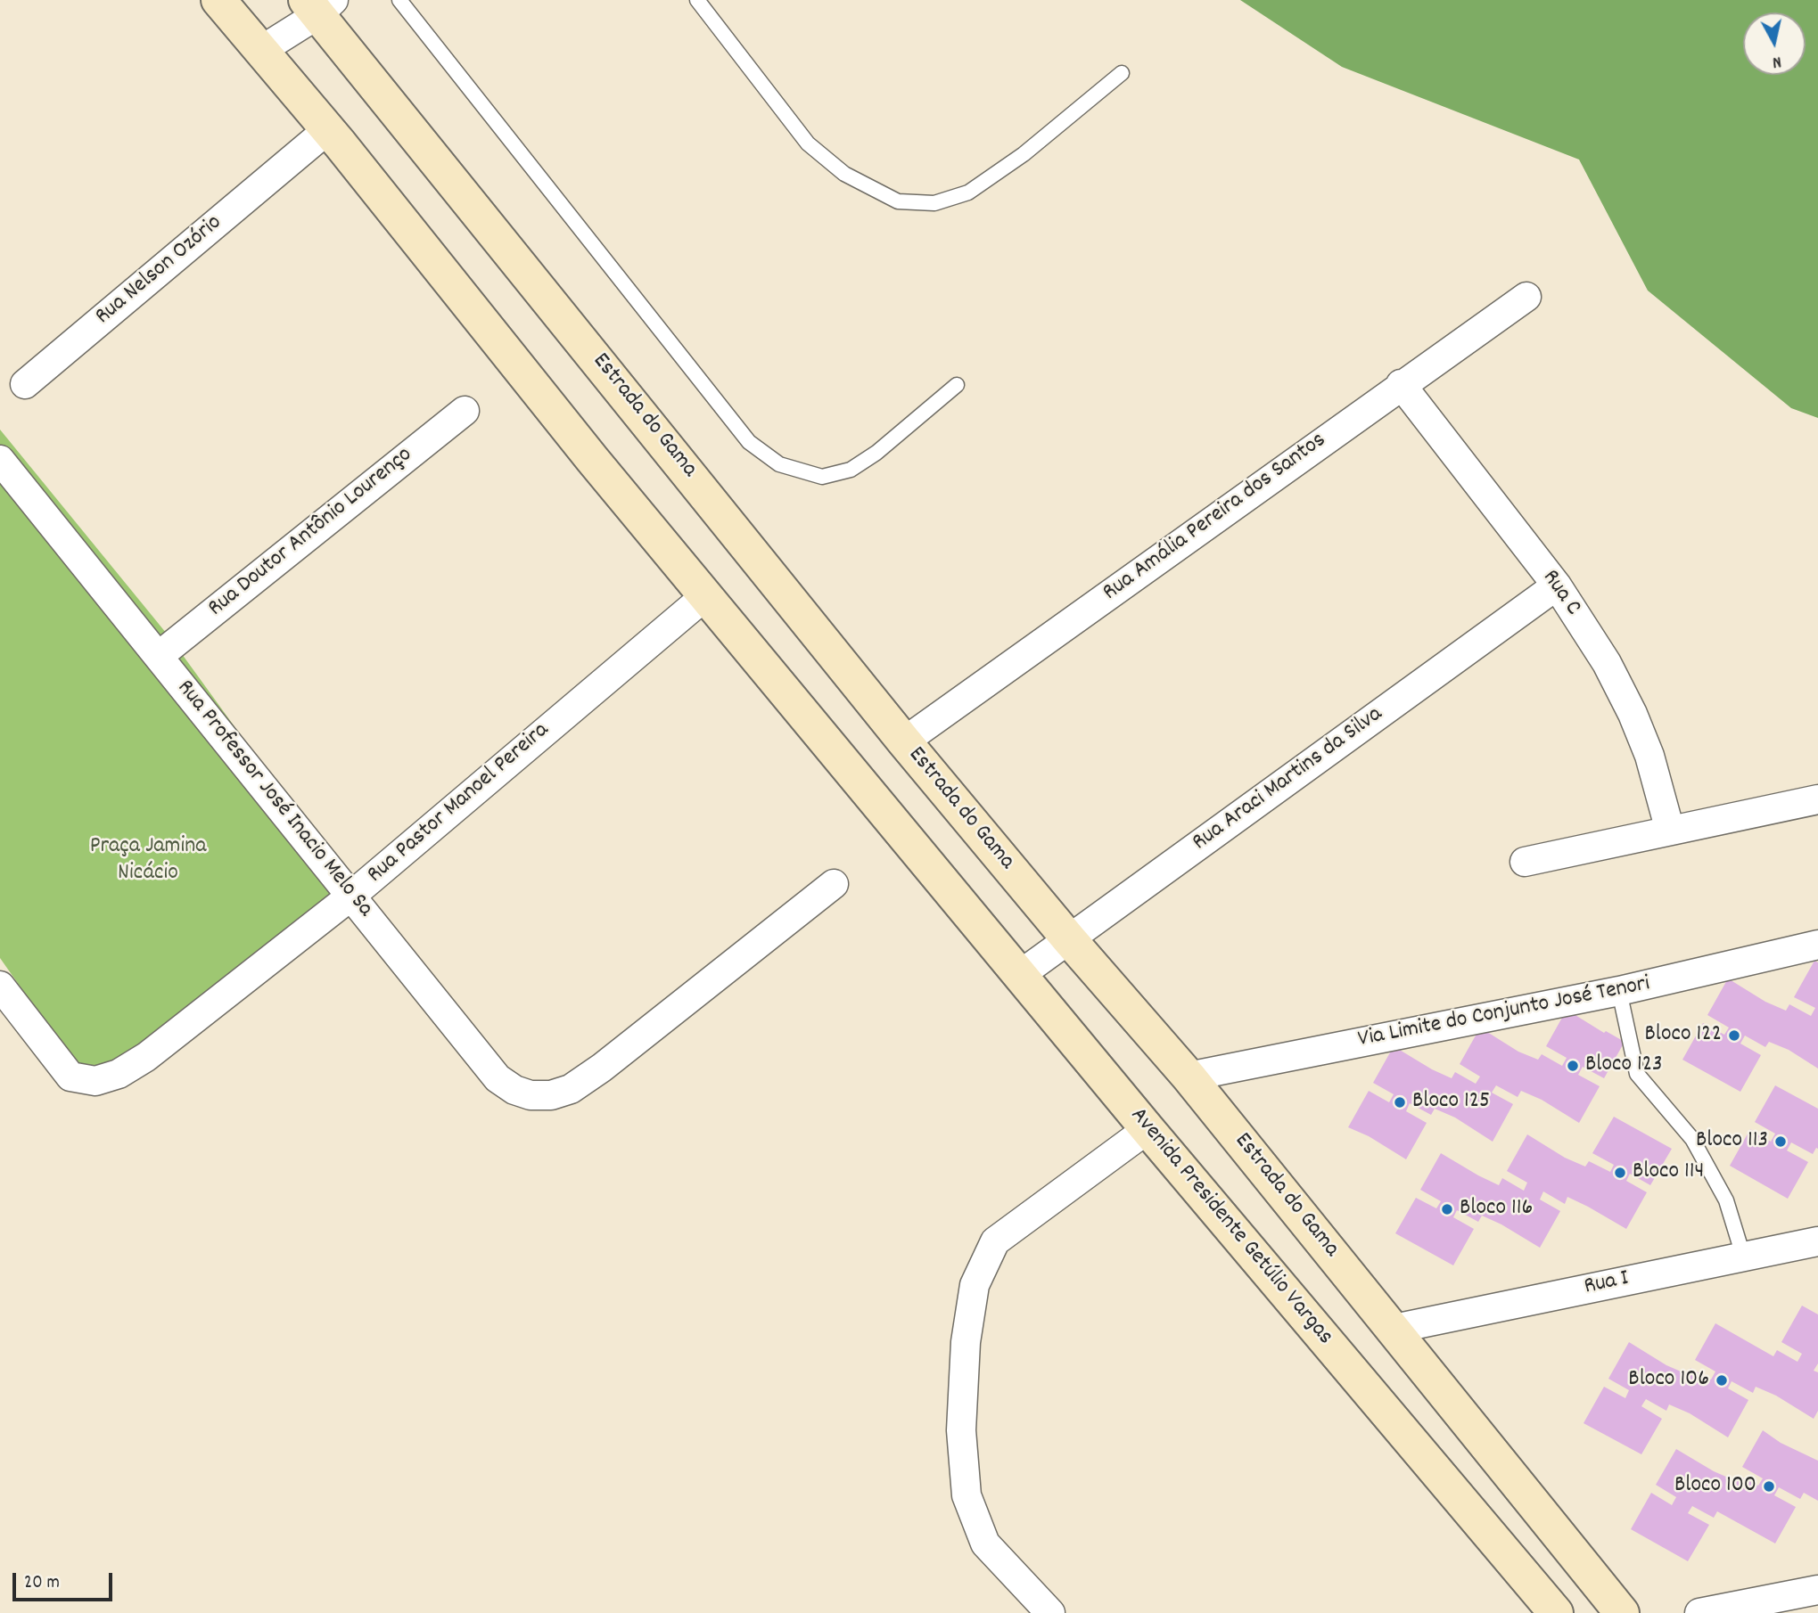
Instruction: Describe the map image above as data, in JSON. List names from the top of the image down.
{
  "streets": {
    "street": [
      "Rua Nelson Ozório",
      "Estrada do Gama",
      "Rua Amália Pereira dos Santos",
      "Rua Doutor Antônio Lourenço",
      "Rua C",
      "Rua Araci Martins da Silva",
      "Rua Professor José Inacio Melo Sa",
      "Rua Pastor Manoel Pereira",
      "Via Limite do Conjunto José Tenori",
      "Avenida Presidente Getúlio Vargas",
      "Rua I"
    ]
  },
  "crossings": [
    ["Estrada do Gama", "Rua Amália Pereira dos Santos"],
    ["Estrada do Gama", "Rua Araci Martins da Silva"],
    ["Estrada do Gama", "Via Limite do Conjunto José Tenori"],
    ["Estrada do Gama", "Rua I"],
    ["Rua Amália Pereira dos Santos", "Rua C"],
    ["Rua Doutor Antônio Lourenço", "Rua Professor José Inacio Melo Sa"],
    ["Rua C", "Rua Araci Martins da Silva"],
    ["Rua Araci Martins da Silva", "Avenida Presidente Getúlio Vargas"],
    ["Rua Professor José Inacio Melo Sa", "Rua Pastor Manoel Pereira"],
    ["Rua Pastor Manoel Pereira", "Avenida Presidente Getúlio Vargas"]
  ],
  "parks": ["Praça Jamina Nicácio"],
  "places": [
    "Bloco 122",
    "Bloco 123",
    "Bloco 125",
    "Bloco 113",
    "Bloco 114",
    "Bloco 116",
    "Bloco 106",
    "Bloco 100"
  ],
  "scale_bar": "20 m",
  "north": "bottom"
}
